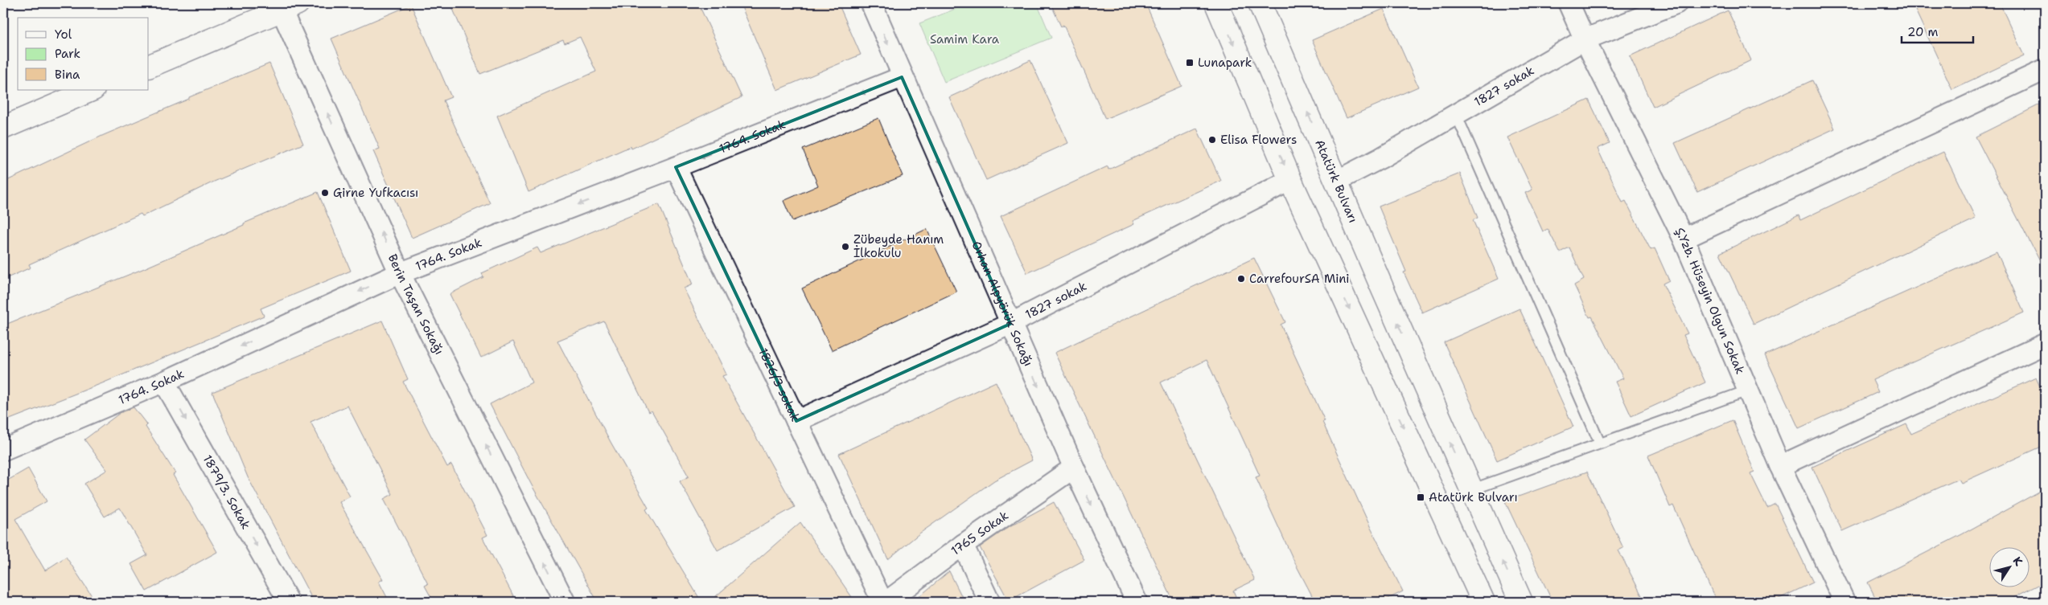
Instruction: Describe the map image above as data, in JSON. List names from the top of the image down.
{
  "streets": {
    "main road": ["Atatürk Bulvarı"],
    "street": [
      "1827 sokak",
      "1764. Sokak",
      "Ş.Yzb. Hüseyin Olgun Sokak",
      "Orhan Alpyörük Sokağı",
      "Berin Taşan Sokağı",
      "1826/3 sokak",
      "1879/3. Sokak",
      "1765 Sokak"
    ]
  },
  "crossings": [
    ["1827 sokak", "Atatürk Bulvarı"],
    ["1827 sokak", "Ş.Yzb. Hüseyin Olgun Sokak"],
    ["1827 sokak", "Orhan Alpyörük Sokağı"],
    ["1827 sokak", "1826/3 sokak"],
    ["1764. Sokak", "Orhan Alpyörük Sokağı"],
    ["1764. Sokak", "Berin Taşan Sokağı"],
    ["1764. Sokak", "1826/3 sokak"],
    ["1764. Sokak", "1879/3. Sokak"],
    ["Orhan Alpyörük Sokağı", "1765 Sokak"]
  ],
  "one_way": [
    "1764. Sokak",
    "Orhan Alpyörük Sokağı",
    "Berin Taşan Sokağı",
    "1879/3. Sokak"
  ],
  "parks": ["Samim Kara"],
  "places": {
    "transit": ["Lunapark", "Atatürk Bulvarı"],
    "other": [
      "Elisa Flowers",
      "Girne Yufkacısı",
      "Zübeyde Hanım İlkokulu",
      "CarrefourSA Mini"
    ]
  },
  "legend": ["Yol", "Park", "Bina"],
  "scale_bar": "20 m",
  "north": "top right"
}
